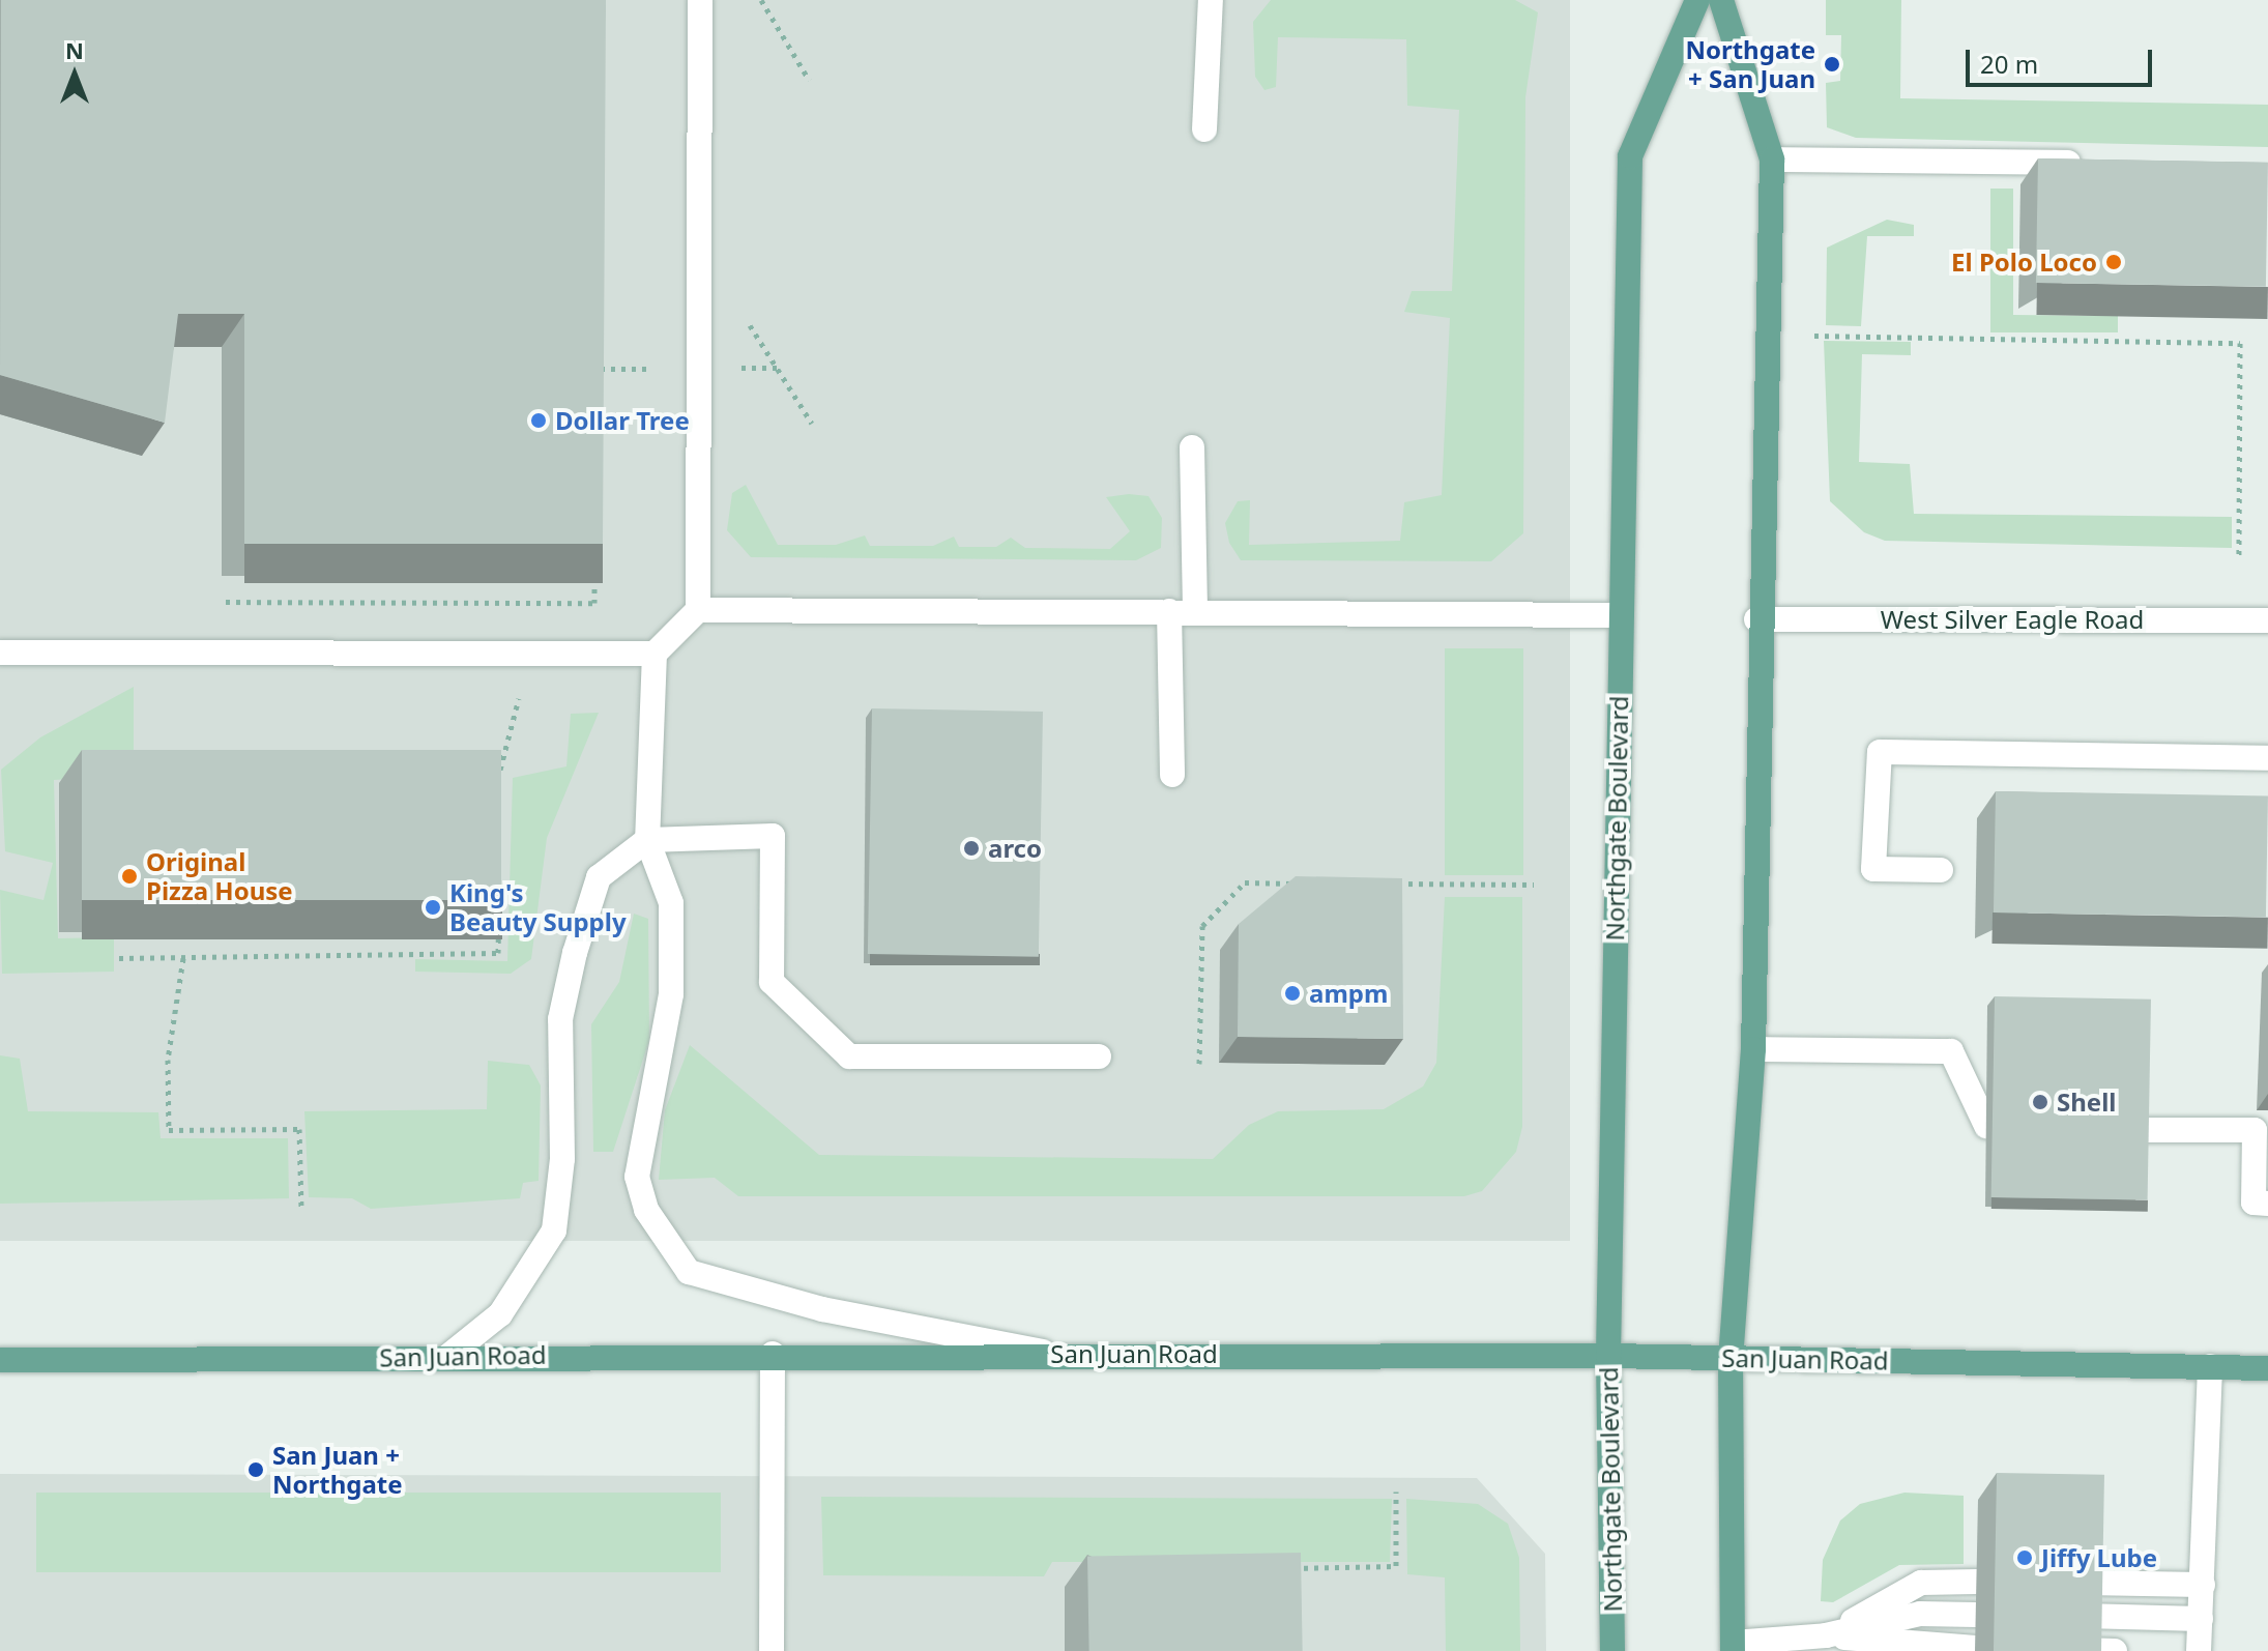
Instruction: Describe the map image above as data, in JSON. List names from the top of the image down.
{
  "streets": {
    "main road": ["Northgate Boulevard", "San Juan Road"],
    "street": ["West Silver Eagle Road"]
  },
  "crossings": [
    ["Northgate Boulevard", "San Juan Road"]
  ],
  "places": [
    "Northgate + San Juan",
    "El Polo Loco",
    "Dollar Tree",
    "arco",
    "Original Pizza House",
    "King's Beauty Supply",
    "ampm",
    "Shell",
    "San Juan + Northgate",
    "Jiffy Lube"
  ],
  "scale_bar": "20 m",
  "north": "top"
}
